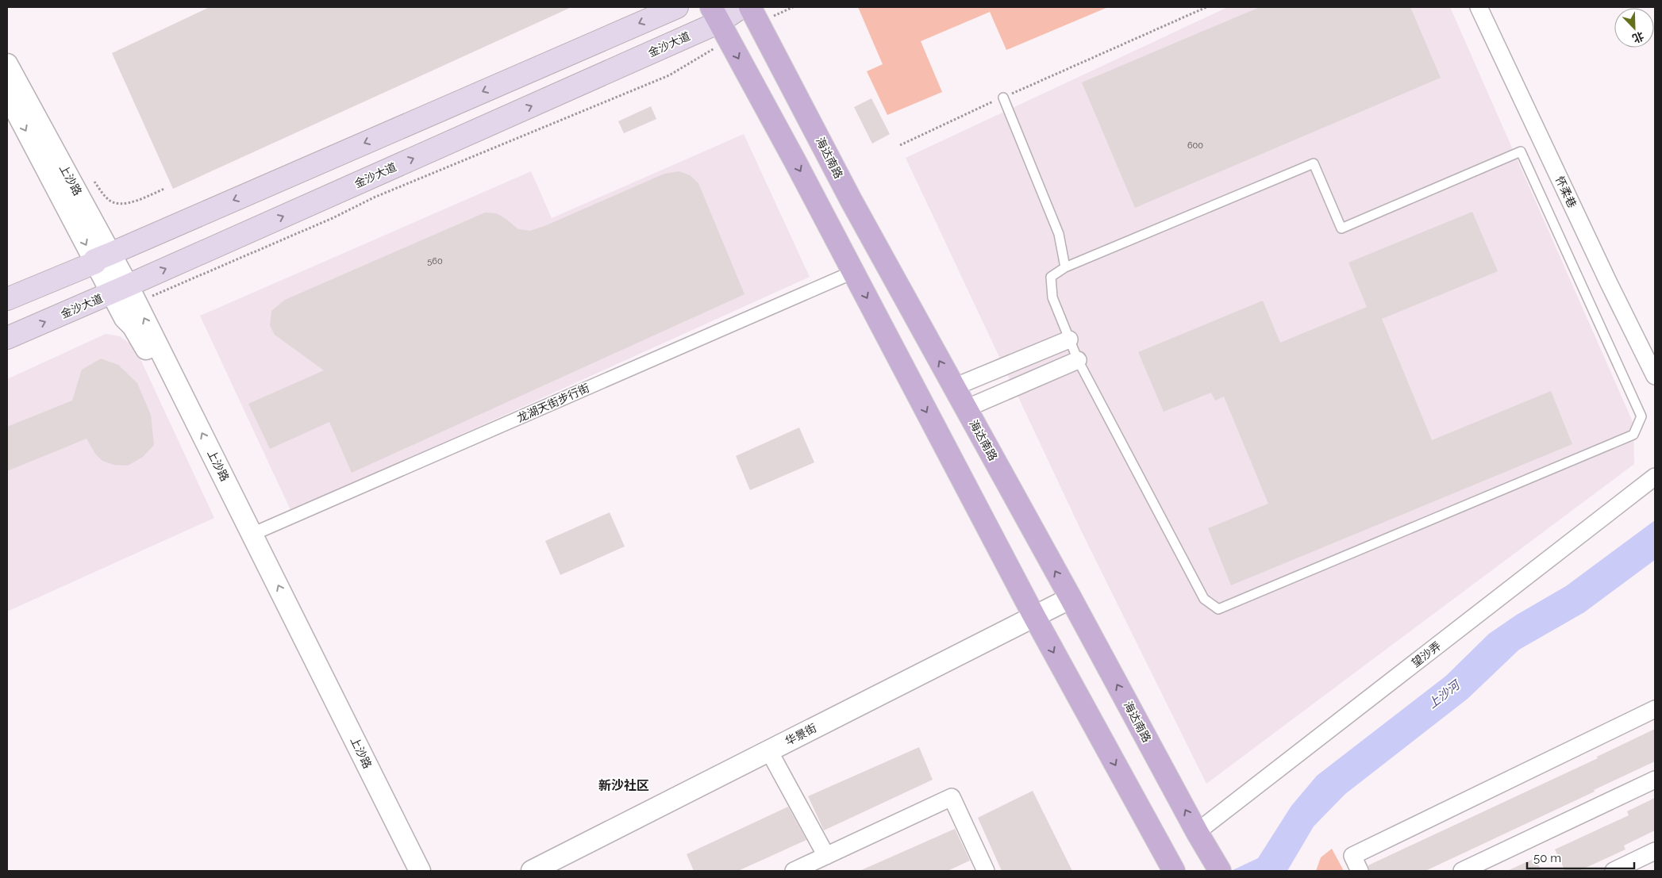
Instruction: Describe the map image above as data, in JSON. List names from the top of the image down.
{
  "streets": {
    "main road": ["金沙大道", "海达南路"],
    "street": [
      "上沙路",
      "怀柔巷",
      "龙湖天街步行街",
      "望沙弄",
      "华景街"
    ]
  },
  "crossings": [
    ["金沙大道", "上沙路"],
    ["海达南路", "望沙弄"],
    ["海达南路", "华景街"],
    ["上沙路", "龙湖天街步行街"]
  ],
  "districts": ["新沙社区"],
  "water": ["上沙河"],
  "house_numbers": ["600", "560"],
  "scale_bar": "50 m",
  "north": "bottom right"
}
